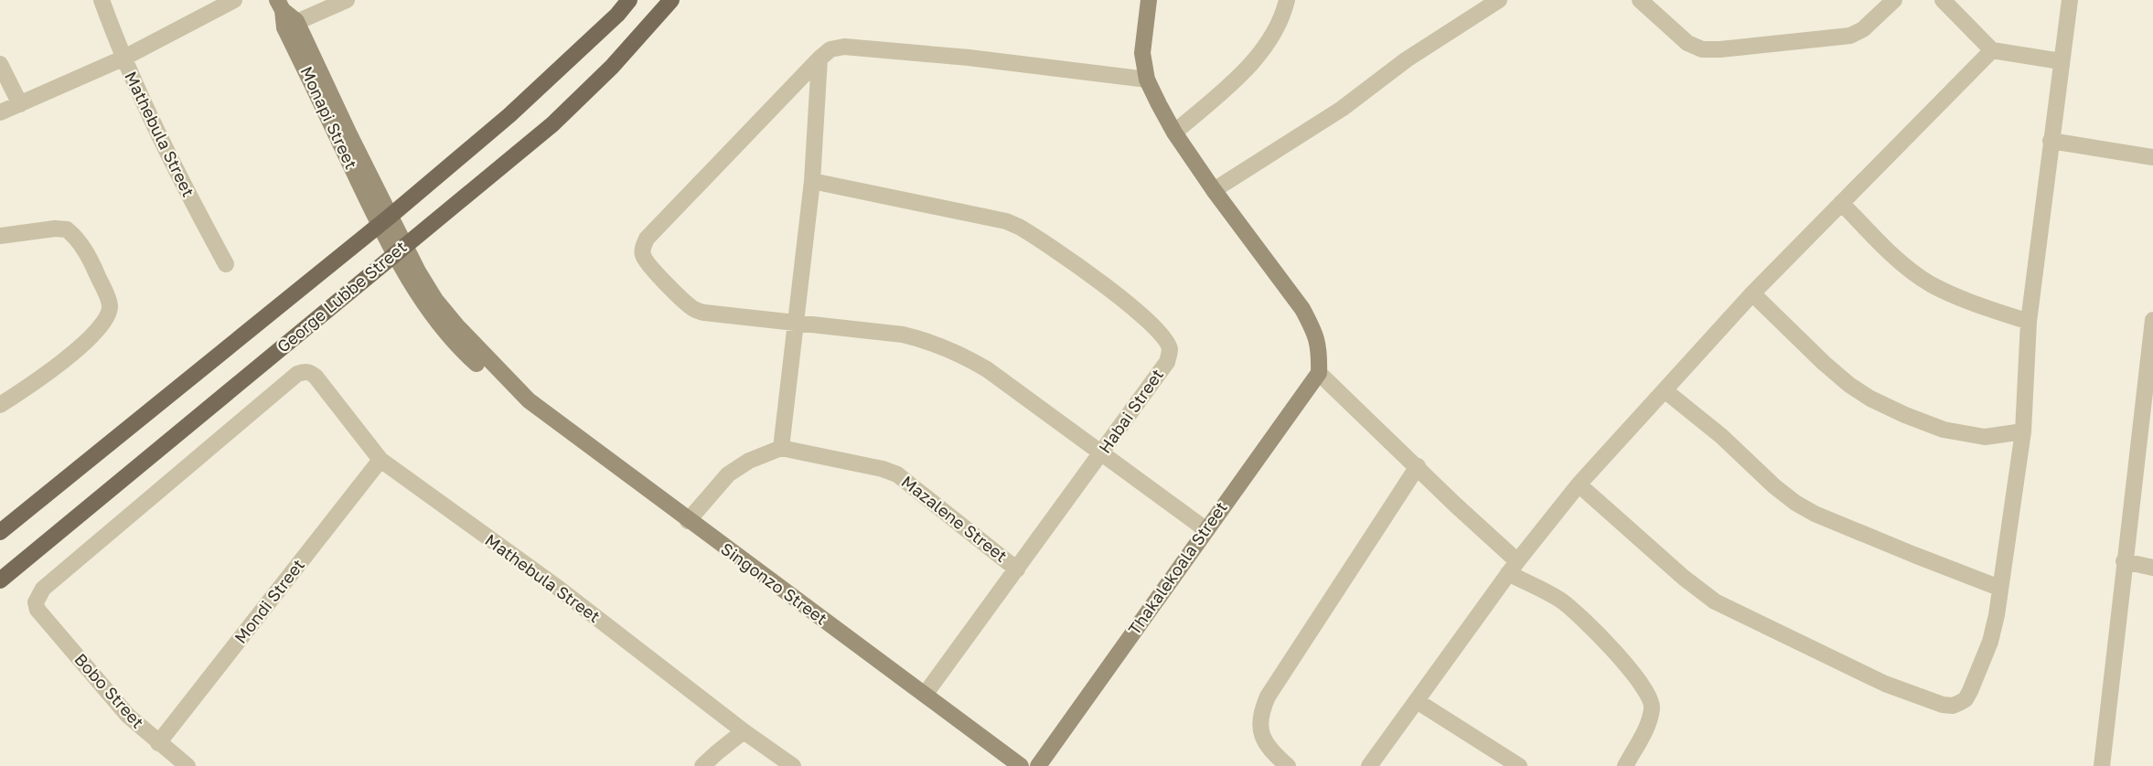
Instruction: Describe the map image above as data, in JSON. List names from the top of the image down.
{
  "streets": {
    "main road": ["George Lubbe Street"],
    "street": [
      "Monapi Street",
      "Mathebula Street",
      "Habai Street",
      "Mazalene Street",
      "Thakalekoala Street",
      "Singonzo Street",
      "Mondi Street",
      "Bobo Street"
    ]
  },
  "crossings": [
    ["Monapi Street", "George Lubbe Street"],
    ["Monapi Street", "Singonzo Street"],
    ["Mathebula Street", "Mondi Street"],
    ["Mathebula Street", "Bobo Street"],
    ["George Lubbe Street", "Singonzo Street"],
    ["Habai Street", "Mazalene Street"],
    ["Habai Street", "Singonzo Street"],
    ["Mondi Street", "Bobo Street"]
  ]
}
